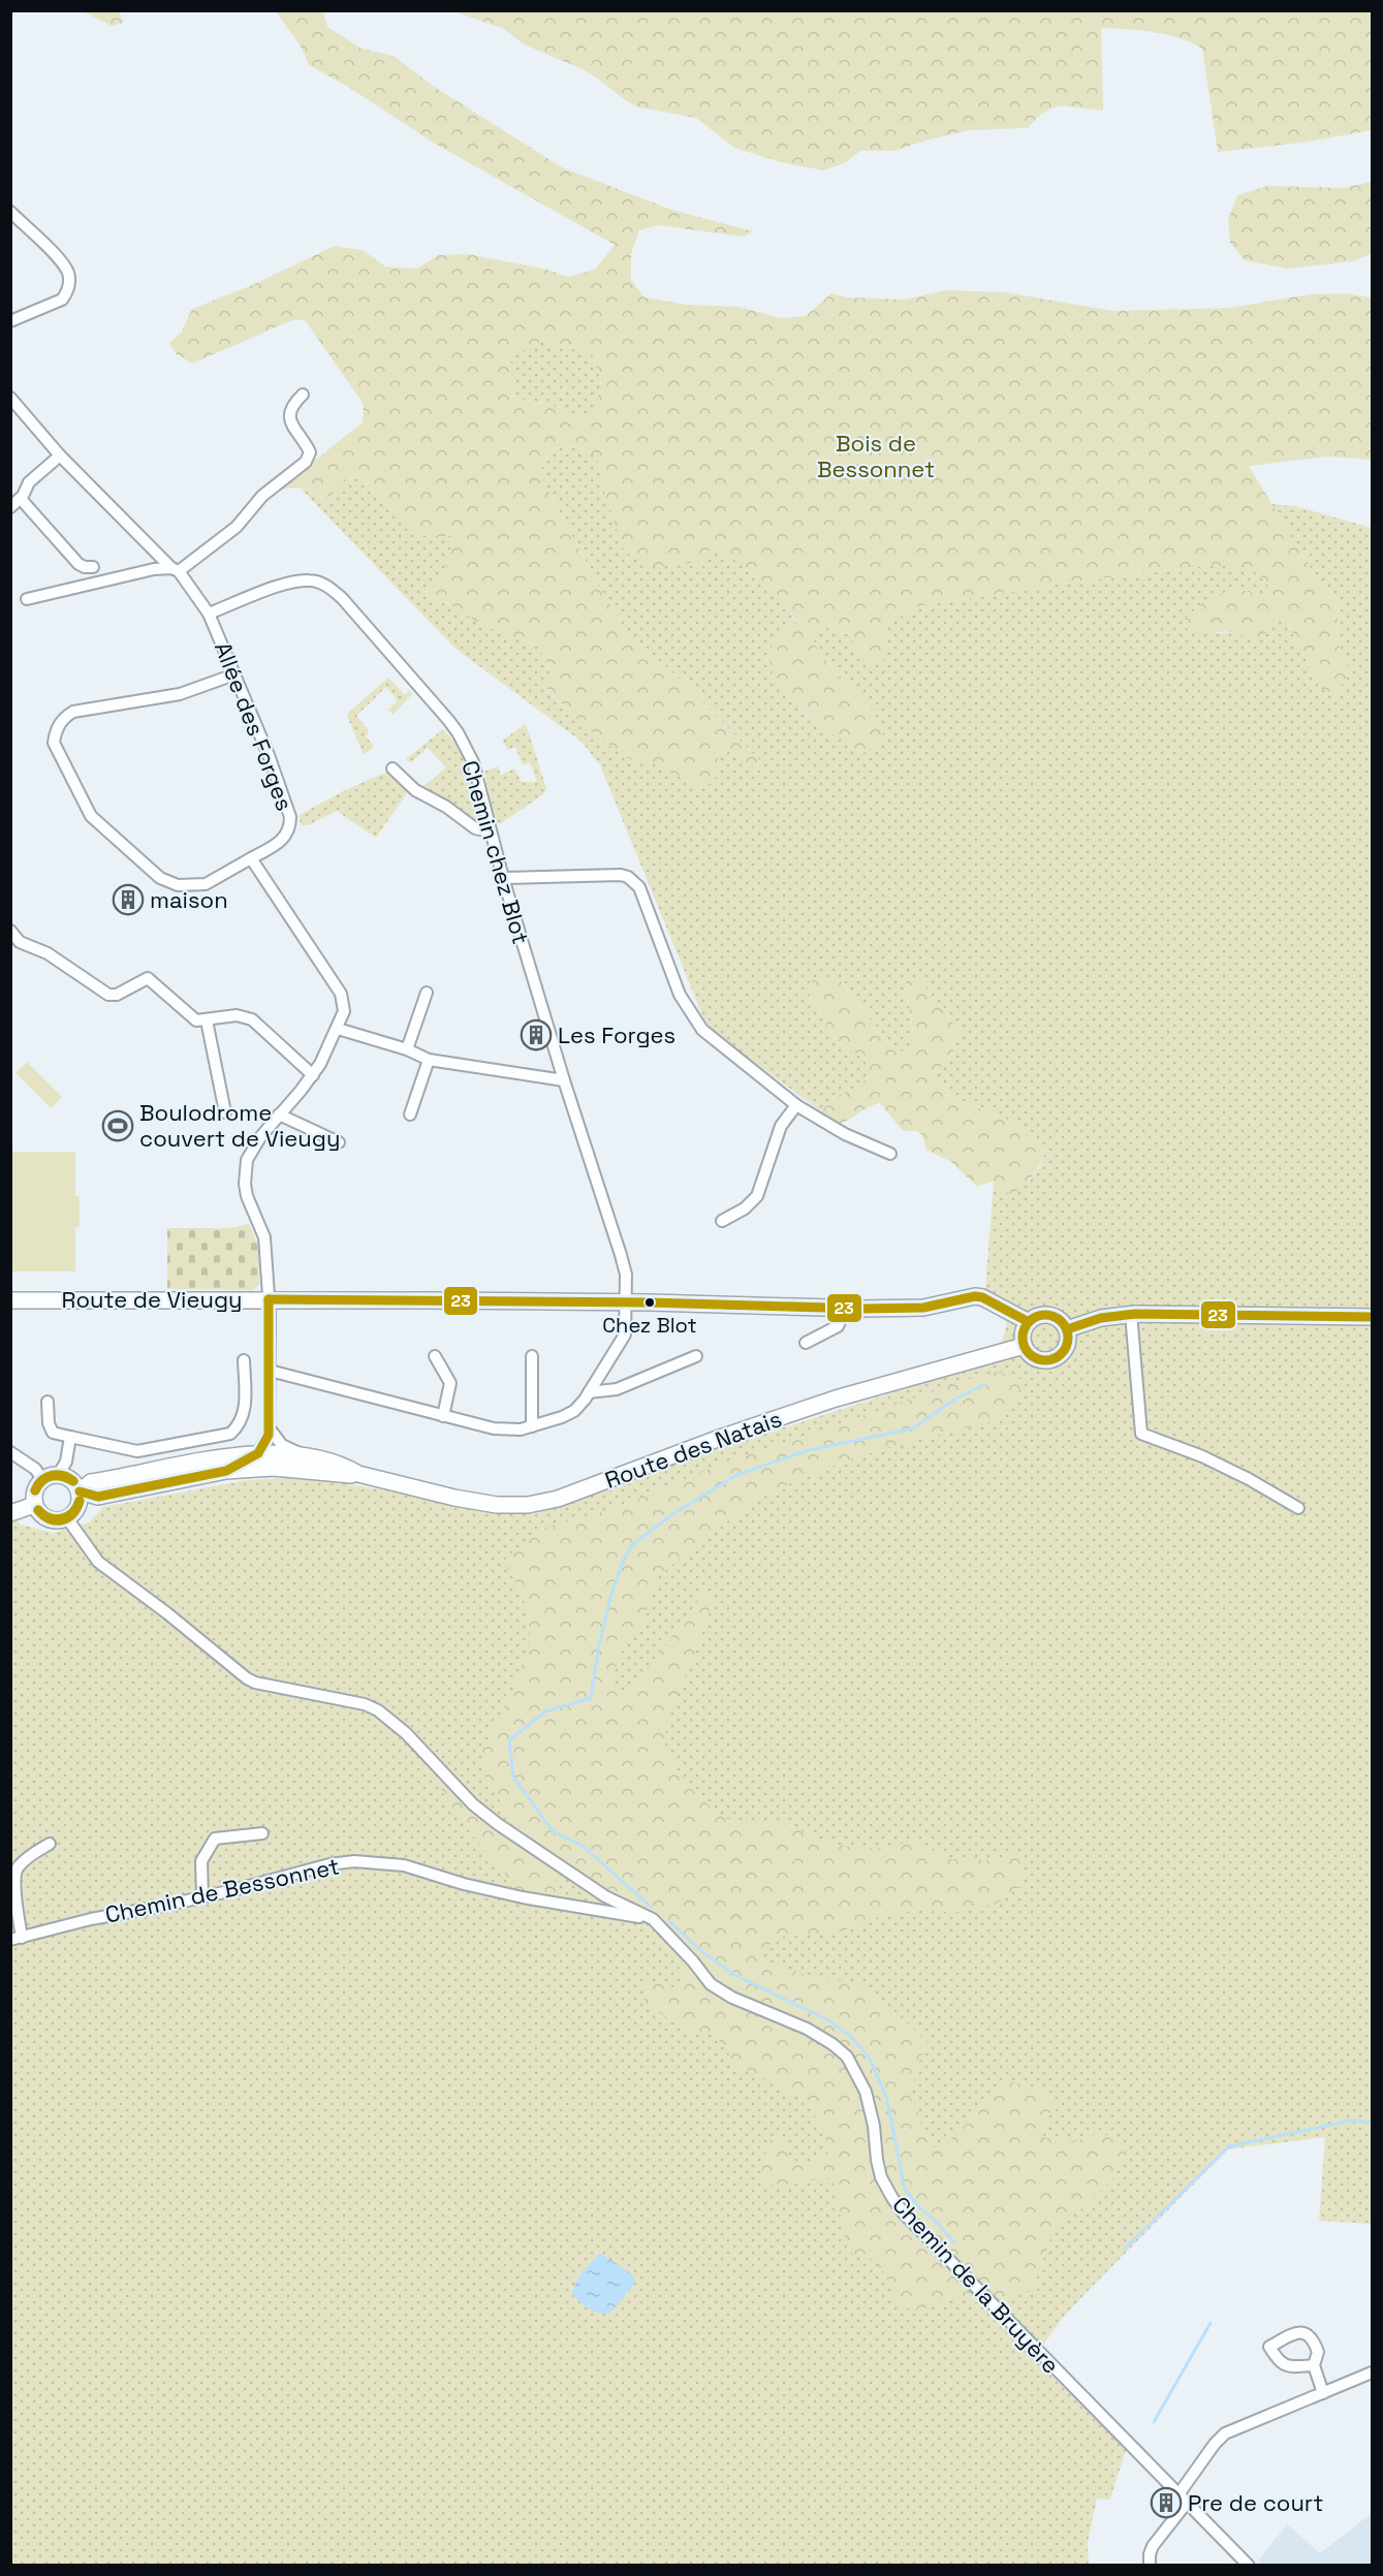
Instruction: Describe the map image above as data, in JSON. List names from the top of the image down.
{
  "streets": {
    "street": [
      "Allée des Forges",
      "Chemin chez Blot",
      "Route de Vieugy",
      "Route des Natais",
      "Chemin de Bessonnet",
      "Chemin de la Bruyère"
    ]
  },
  "crossings": [
    ["Allée des Forges", "Chemin chez Blot"],
    ["Chemin chez Blot", "Route de Vieugy"],
    ["Route de Vieugy", "Route des Natais"],
    ["Route des Natais", "Chemin de la Bruyère"],
    ["Chemin de Bessonnet", "Chemin de la Bruyère"]
  ],
  "parks": ["Bois de Bessonnet"],
  "places": {
    "building": ["maison", "Les Forges", "Pre de court"],
    "sports": ["Boulodrome couvert de Vieugy"],
    "other": ["Chez Blot"]
  },
  "lines": ["transit line 23"]
}
